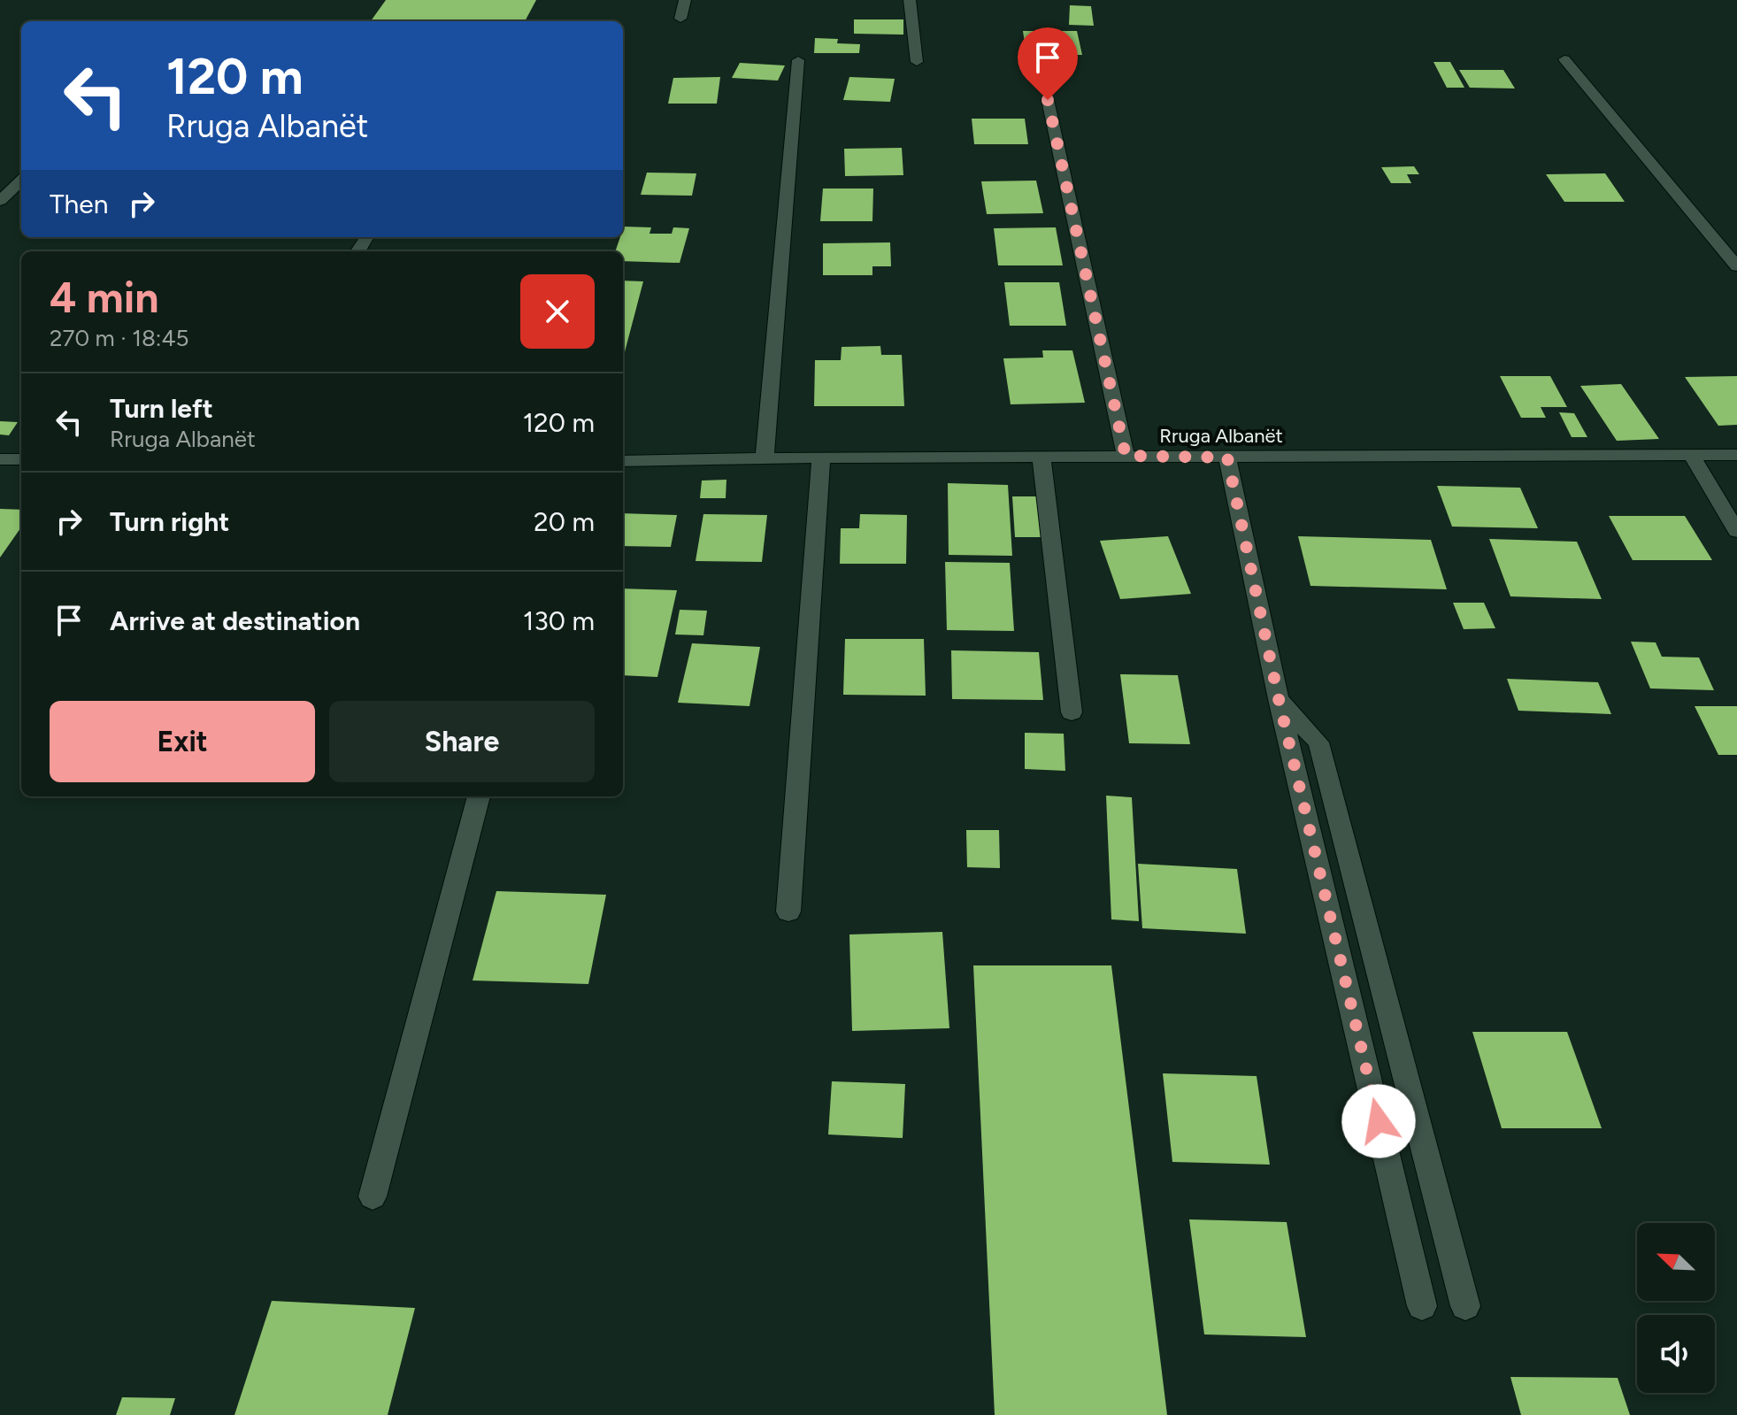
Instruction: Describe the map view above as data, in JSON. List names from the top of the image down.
{
  "streets": {
    "street": ["Rruga Albanët"]
  },
  "north": "top left",
  "page": {
    "turn": ["120 m", "Rruga Albanët"],
    "then": "Then",
    "heading": ["4 min", "270 m · 18:45"],
    "list": [
      {
        "name": "Turn left",
        "note": "Rruga Albanët",
        "value": "120 m"
      },
      {
        "name": "Turn right",
        "value": "20 m"
      },
      {
        "name": "Arrive at destination",
        "value": "130 m"
      }
    ],
    "buttons": ["Exit", "Share"]
  }
}
